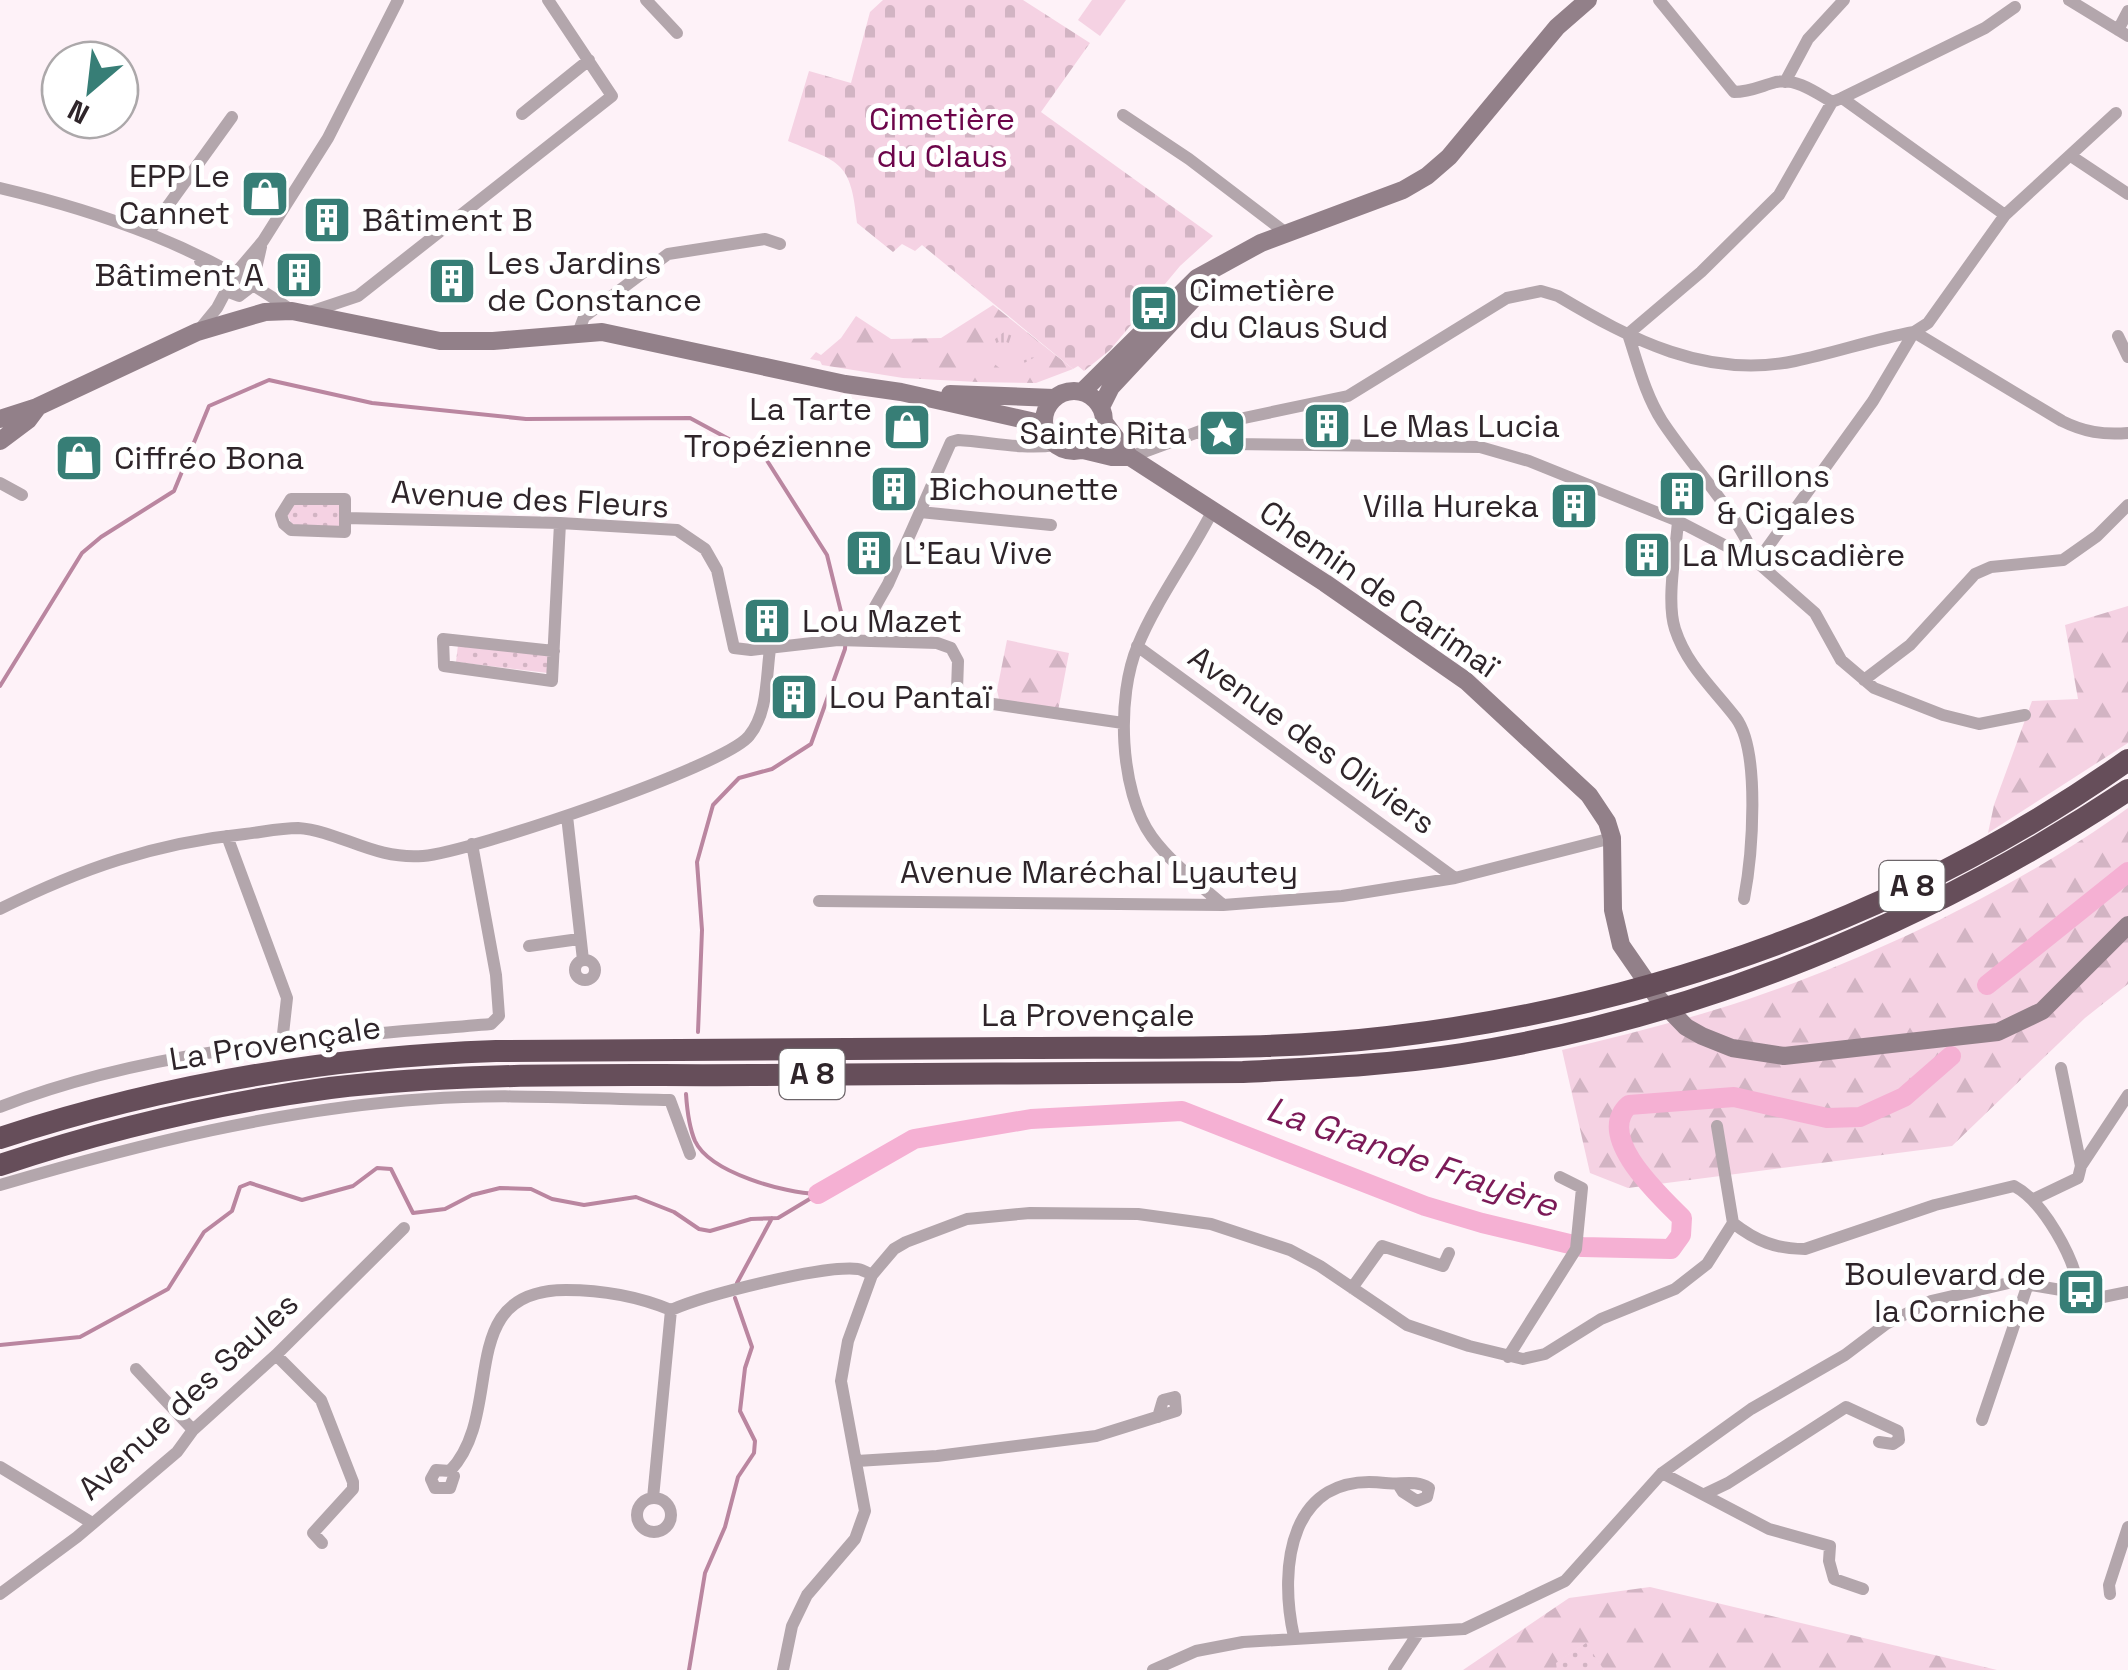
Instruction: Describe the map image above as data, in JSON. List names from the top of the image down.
{
  "streets": {
    "highway": ["A 8", "La Provençale"],
    "main road": ["Chemin de Carimaï"],
    "street": [
      "Avenue des Fleurs",
      "Avenue des Oliviers",
      "Avenue Maréchal Lyautey",
      "Avenue des Saules"
    ]
  },
  "crossings": [
    ["Chemin de Carimaï", "Avenue Maréchal Lyautey"],
    ["Avenue des Oliviers", "Avenue Maréchal Lyautey"]
  ],
  "water": ["La Grande Frayère"],
  "parks": ["Cimetière du Claus"],
  "places": {
    "shop": ["EPP Le Cannet", "La Tarte Tropézienne", "Ciffréo Bona"],
    "building": [
      "Bâtiment B",
      "Bâtiment A",
      "Les Jardins de Constance",
      "Le Mas Lucia",
      "Bichounette",
      "Grillons & Cigales",
      "Villa Hureka",
      "L'Eau Vive",
      "La Muscadière",
      "Lou Mazet",
      "Lou Pantaï"
    ],
    "bus stop": ["Cimetière du Claus Sud", "Boulevard de la Corniche"],
    "place": ["Sainte Rita"]
  },
  "north": "bottom left"
}
